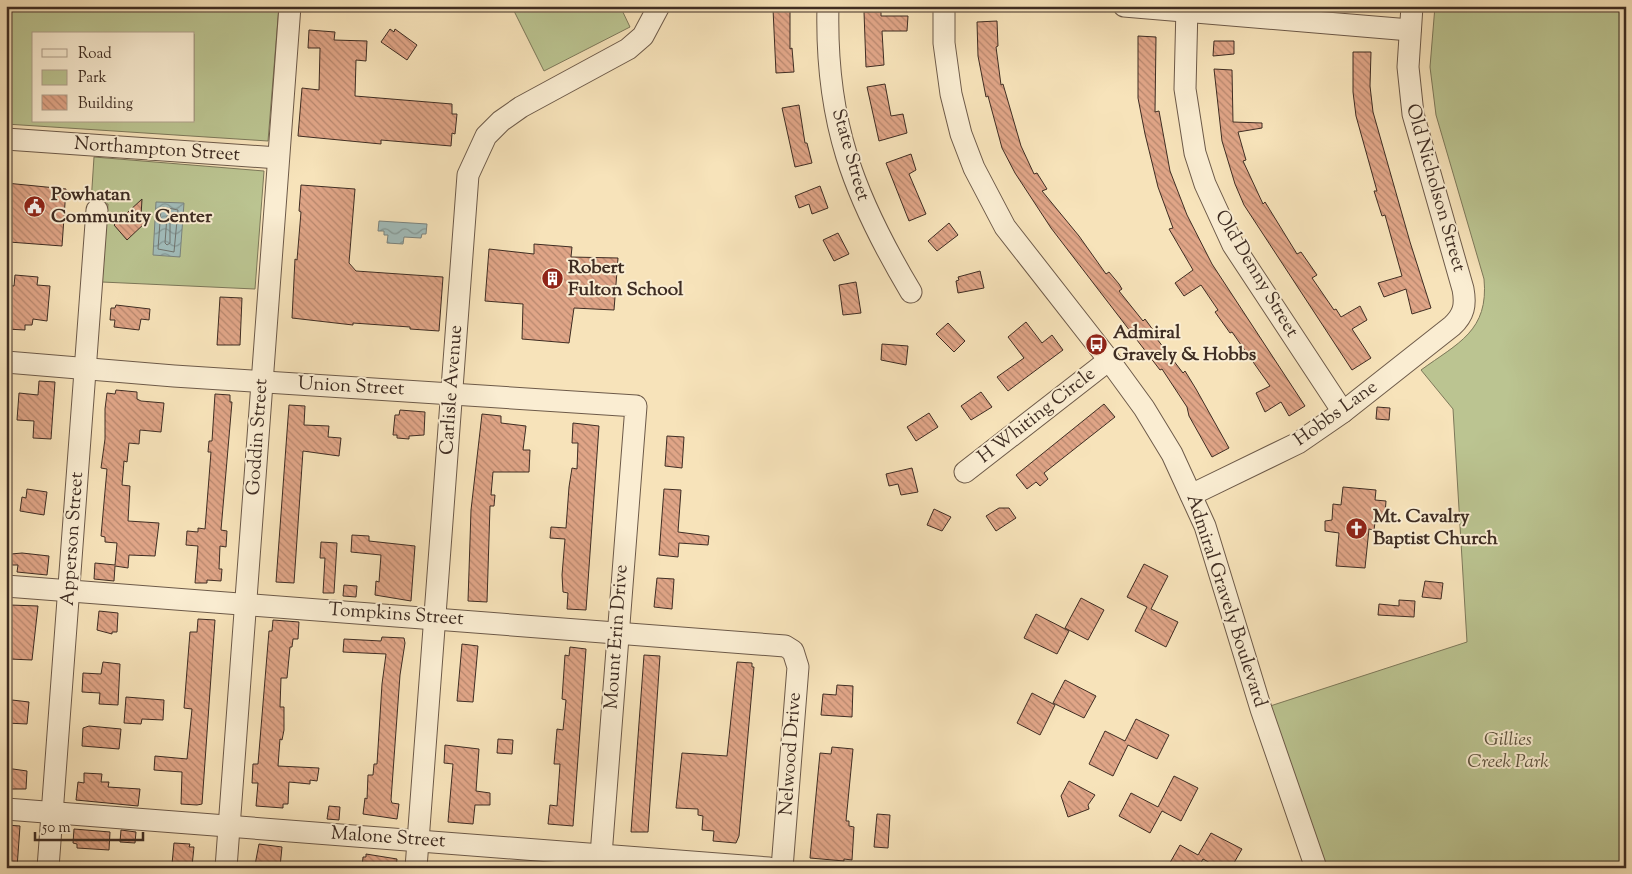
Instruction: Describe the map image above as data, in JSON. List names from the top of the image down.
{
  "streets": {
    "street": [
      "Northampton Street",
      "State Street",
      "Old Nicholson Street",
      "Old Denny Street",
      "Union Street",
      "Carlisle Avenue",
      "Hobbs Lane",
      "H Whiting Circle",
      "Goddin Street",
      "Apperson Street",
      "Admiral Gravely Boulevard",
      "Tompkins Street",
      "Mount Erin Drive",
      "Nelwood Drive",
      "Malone Street"
    ]
  },
  "crossings": [
    ["Northampton Street", "Goddin Street"],
    ["Old Nicholson Street", "Hobbs Lane"],
    ["Old Denny Street", "Hobbs Lane"],
    ["Union Street", "Carlisle Avenue"],
    ["Union Street", "Goddin Street"],
    ["Union Street", "Apperson Street"],
    ["Union Street", "Mount Erin Drive"],
    ["Carlisle Avenue", "Tompkins Street"],
    ["Carlisle Avenue", "Malone Street"],
    ["Hobbs Lane", "Admiral Gravely Boulevard"],
    ["H Whiting Circle", "Admiral Gravely Boulevard"],
    ["Goddin Street", "Tompkins Street"],
    ["Goddin Street", "Malone Street"],
    ["Apperson Street", "Tompkins Street"],
    ["Apperson Street", "Malone Street"],
    ["Tompkins Street", "Mount Erin Drive"],
    ["Tompkins Street", "Nelwood Drive"],
    ["Mount Erin Drive", "Malone Street"]
  ],
  "parks": ["Gillies Creek Park"],
  "places": {
    "public building": ["Powhatan Community Center"],
    "building": ["Robert Fulton School"],
    "bus stop": ["Admiral Gravely & Hobbs"],
    "church": ["Mt. Cavalry Baptist Church"]
  },
  "legend": ["Road", "Park", "Building"],
  "scale_bar": "50 m"
}
